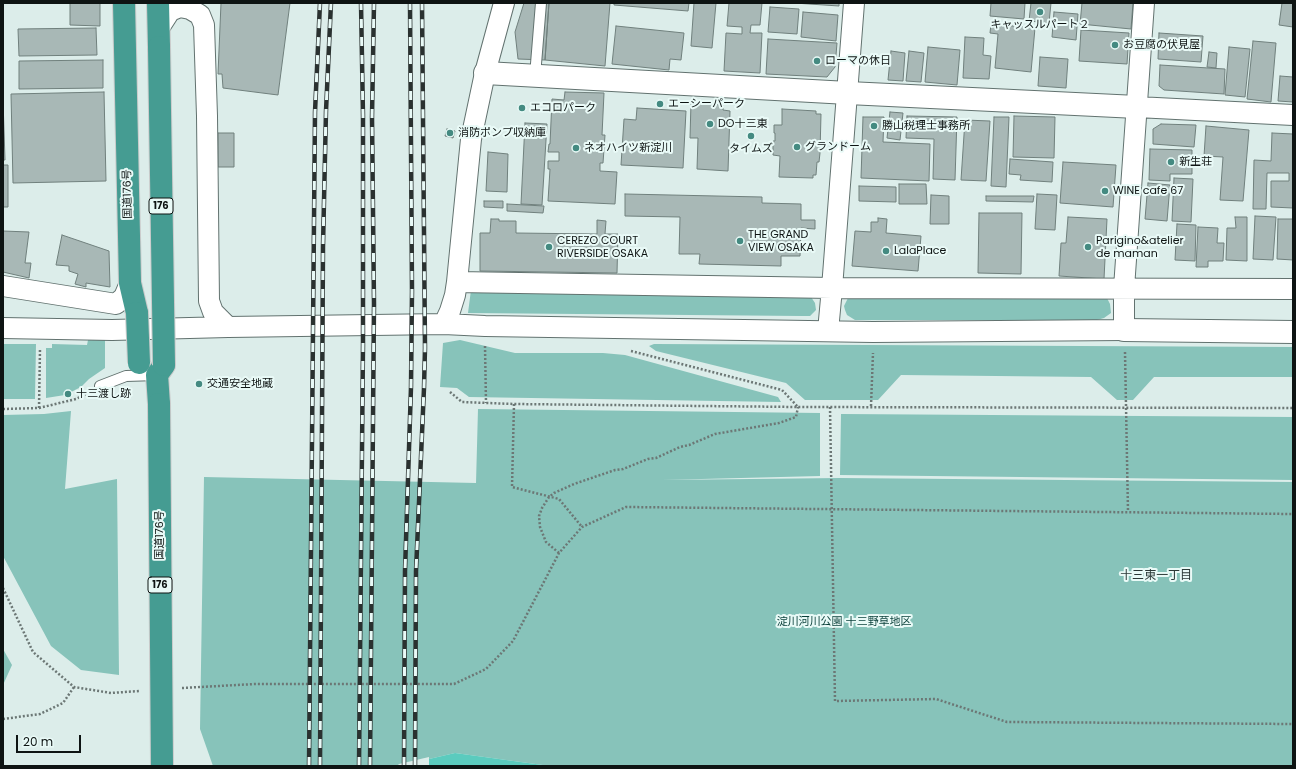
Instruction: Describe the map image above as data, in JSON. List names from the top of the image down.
{
  "streets": {
    "highway": ["国道176号", "176"]
  },
  "districts": ["十三東一丁目"],
  "parks": ["淀川河川公園 十三野草地区"],
  "places": [
    "キャッスルパート２",
    "お豆腐の伏見屋",
    "ローマの休日",
    "エーシーパーク",
    "エコロパーク",
    "DO十三東",
    "勝山税理士事務所",
    "消防ポンプ収納庫",
    "タイムズ",
    "グランドーム",
    "ネオハイツ新淀川",
    "新生荘",
    "WINE cafe 67",
    "THE GRAND VIEW OSAKA",
    "CEREZO COURT RIVERSIDE OSAKA",
    "Parigino&atelier de maman",
    "LalaPlace",
    "交通安全地蔵",
    "十三渡し跡"
  ],
  "scale_bar": "20 m"
}
